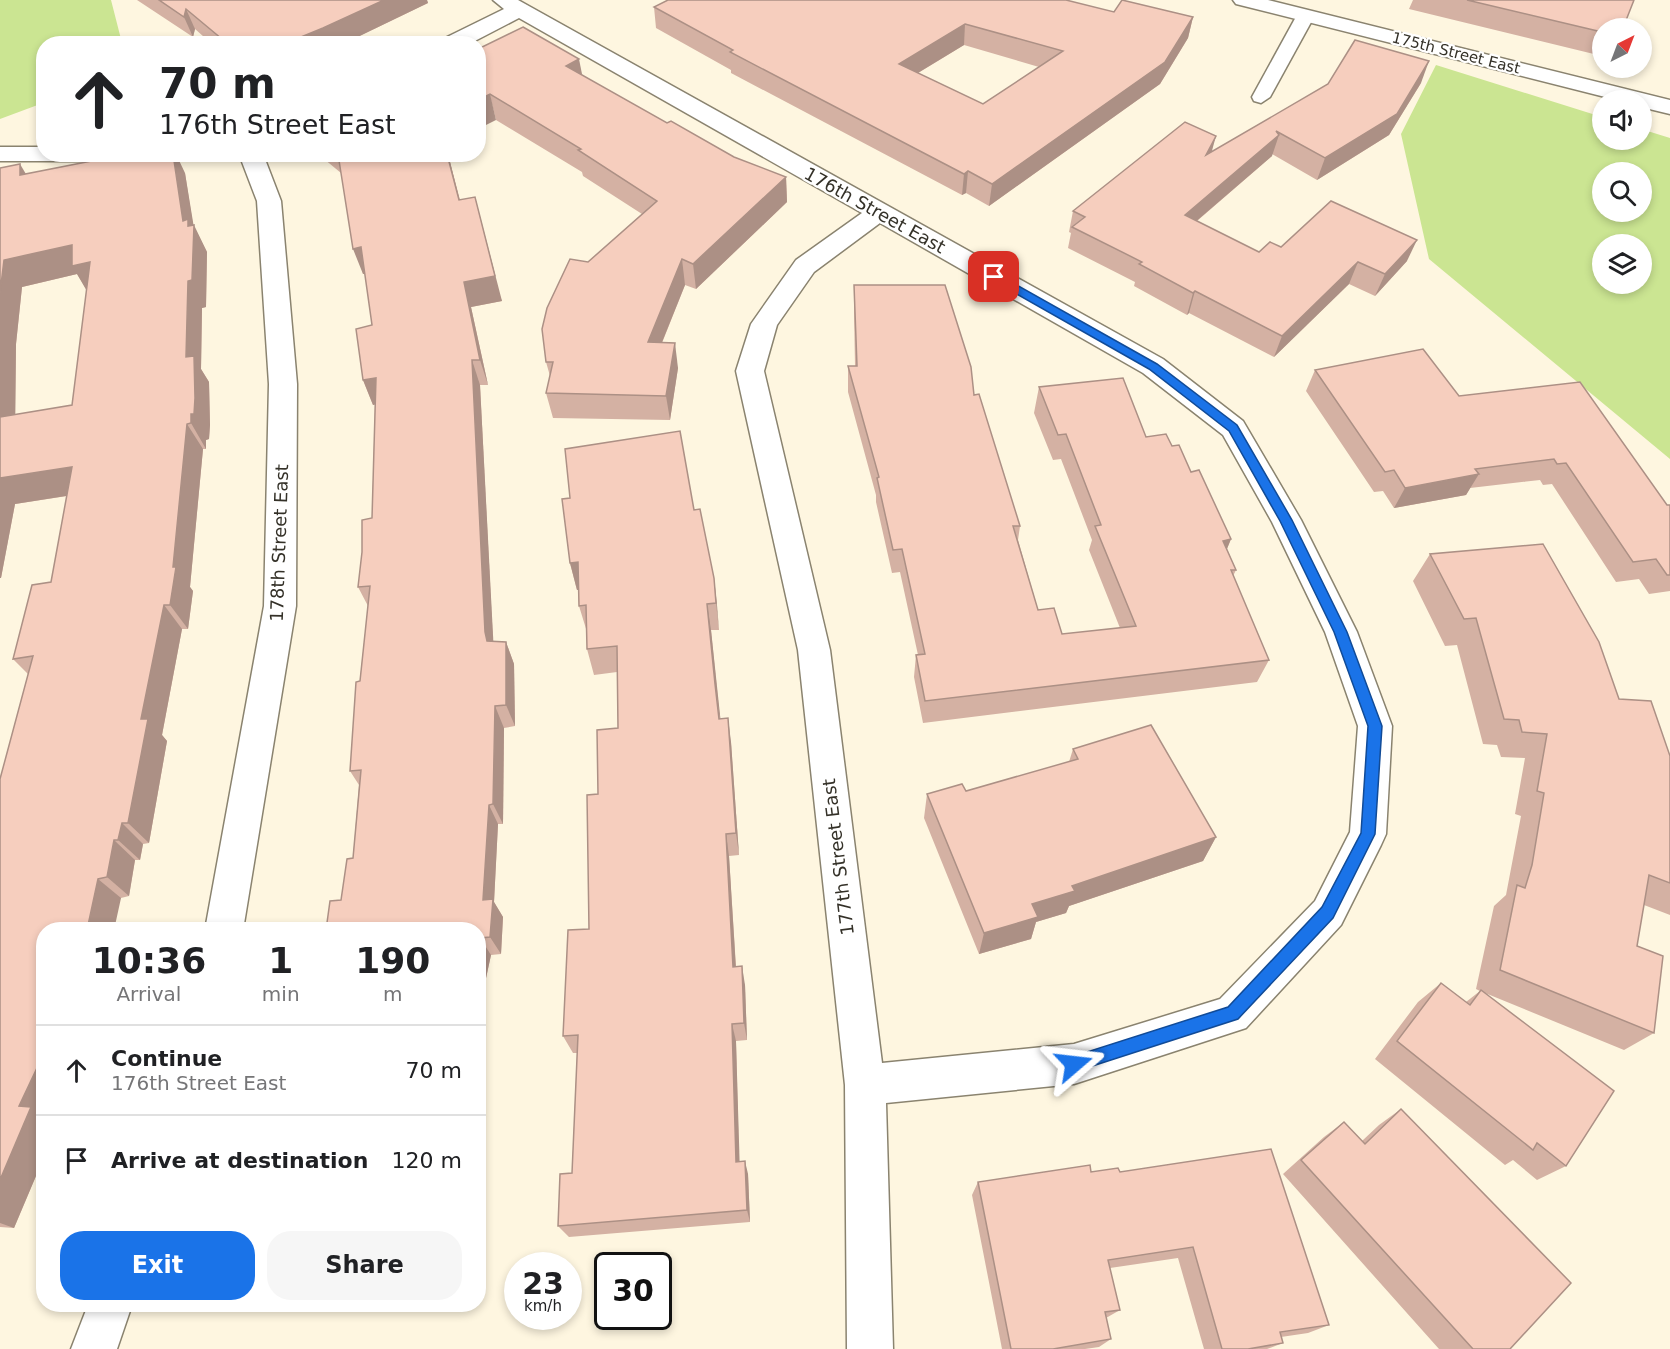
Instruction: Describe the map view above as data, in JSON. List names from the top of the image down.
{
  "streets": {
    "street": [
      "175th Street East",
      "176th Street East",
      "178th Street East",
      "177th Street East"
    ]
  },
  "crossings": [
    ["176th Street East", "177th Street East"]
  ],
  "north": "top right",
  "page": {
    "turn": ["70 m", "176th Street East"],
    "eta": [
      "10:36",
      "Arrival",
      "1",
      "min",
      "190",
      "m"
    ],
    "list": [
      {
        "name": "Continue",
        "note": "176th Street East",
        "value": "70 m"
      },
      {
        "name": "Arrive at destination",
        "value": "120 m"
      }
    ],
    "buttons": ["Exit", "Share"],
    "speed": "23 km/h",
    "limit": "30"
  }
}
